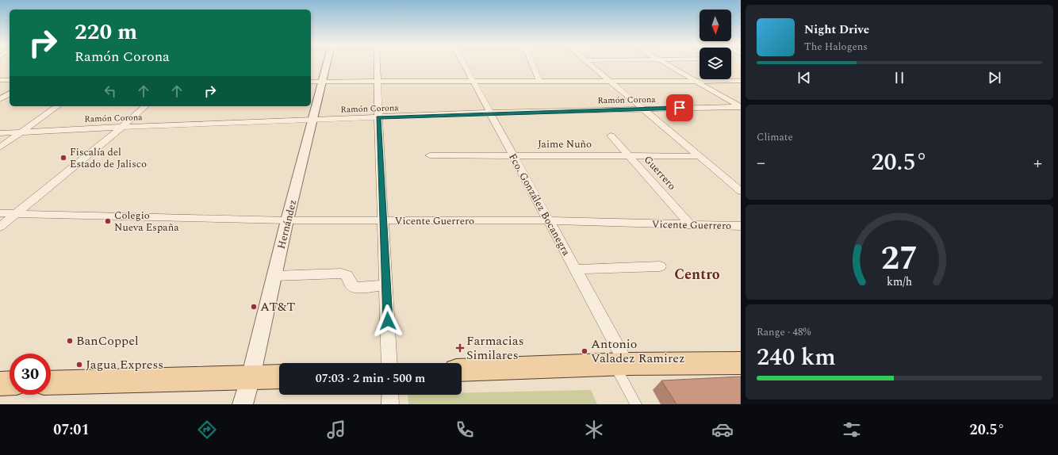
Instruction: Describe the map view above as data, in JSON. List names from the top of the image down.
{
  "streets": {
    "street": [
      "Ramón Corona",
      "Jaime Nuño",
      "Guerrero",
      "Fco. González Bocanegra",
      "Vicente Guerrero",
      "Hernández"
    ]
  },
  "crossings": [
    ["Ramón Corona", "Fco. González Bocanegra"],
    ["Ramón Corona", "Hernández"],
    ["Jaime Nuño", "Guerrero"],
    ["Jaime Nuño", "Fco. González Bocanegra"],
    ["Guerrero", "Vicente Guerrero"],
    ["Fco. González Bocanegra", "Vicente Guerrero"],
    ["Vicente Guerrero", "Hernández"]
  ],
  "districts": ["Centro"],
  "places": {
    "other": [
      "Fiscalía del Estado de Jalisco",
      "Colegio Nueva España",
      "AT&T",
      "BanCoppel",
      "Antonio Valadez Ramirez",
      "Jagua Express"
    ],
    "health": ["Farmacias Similares"]
  },
  "north": "bottom",
  "page": {
    "turn": ["220 m", "Ramón Corona"],
    "song": ["Night Drive", "The Halogens"],
    "tile": [
      "Climate",
      ["Range · 48%", "240 km"]
    ],
    "heat": ["−", "20.5°", "+"],
    "limit": "30",
    "trip": "07:03 · 2 min · 500 m",
    "tabs": ["07:01", "20.5°"],
    "gauge": ["27", "km/h"]
  }
}
